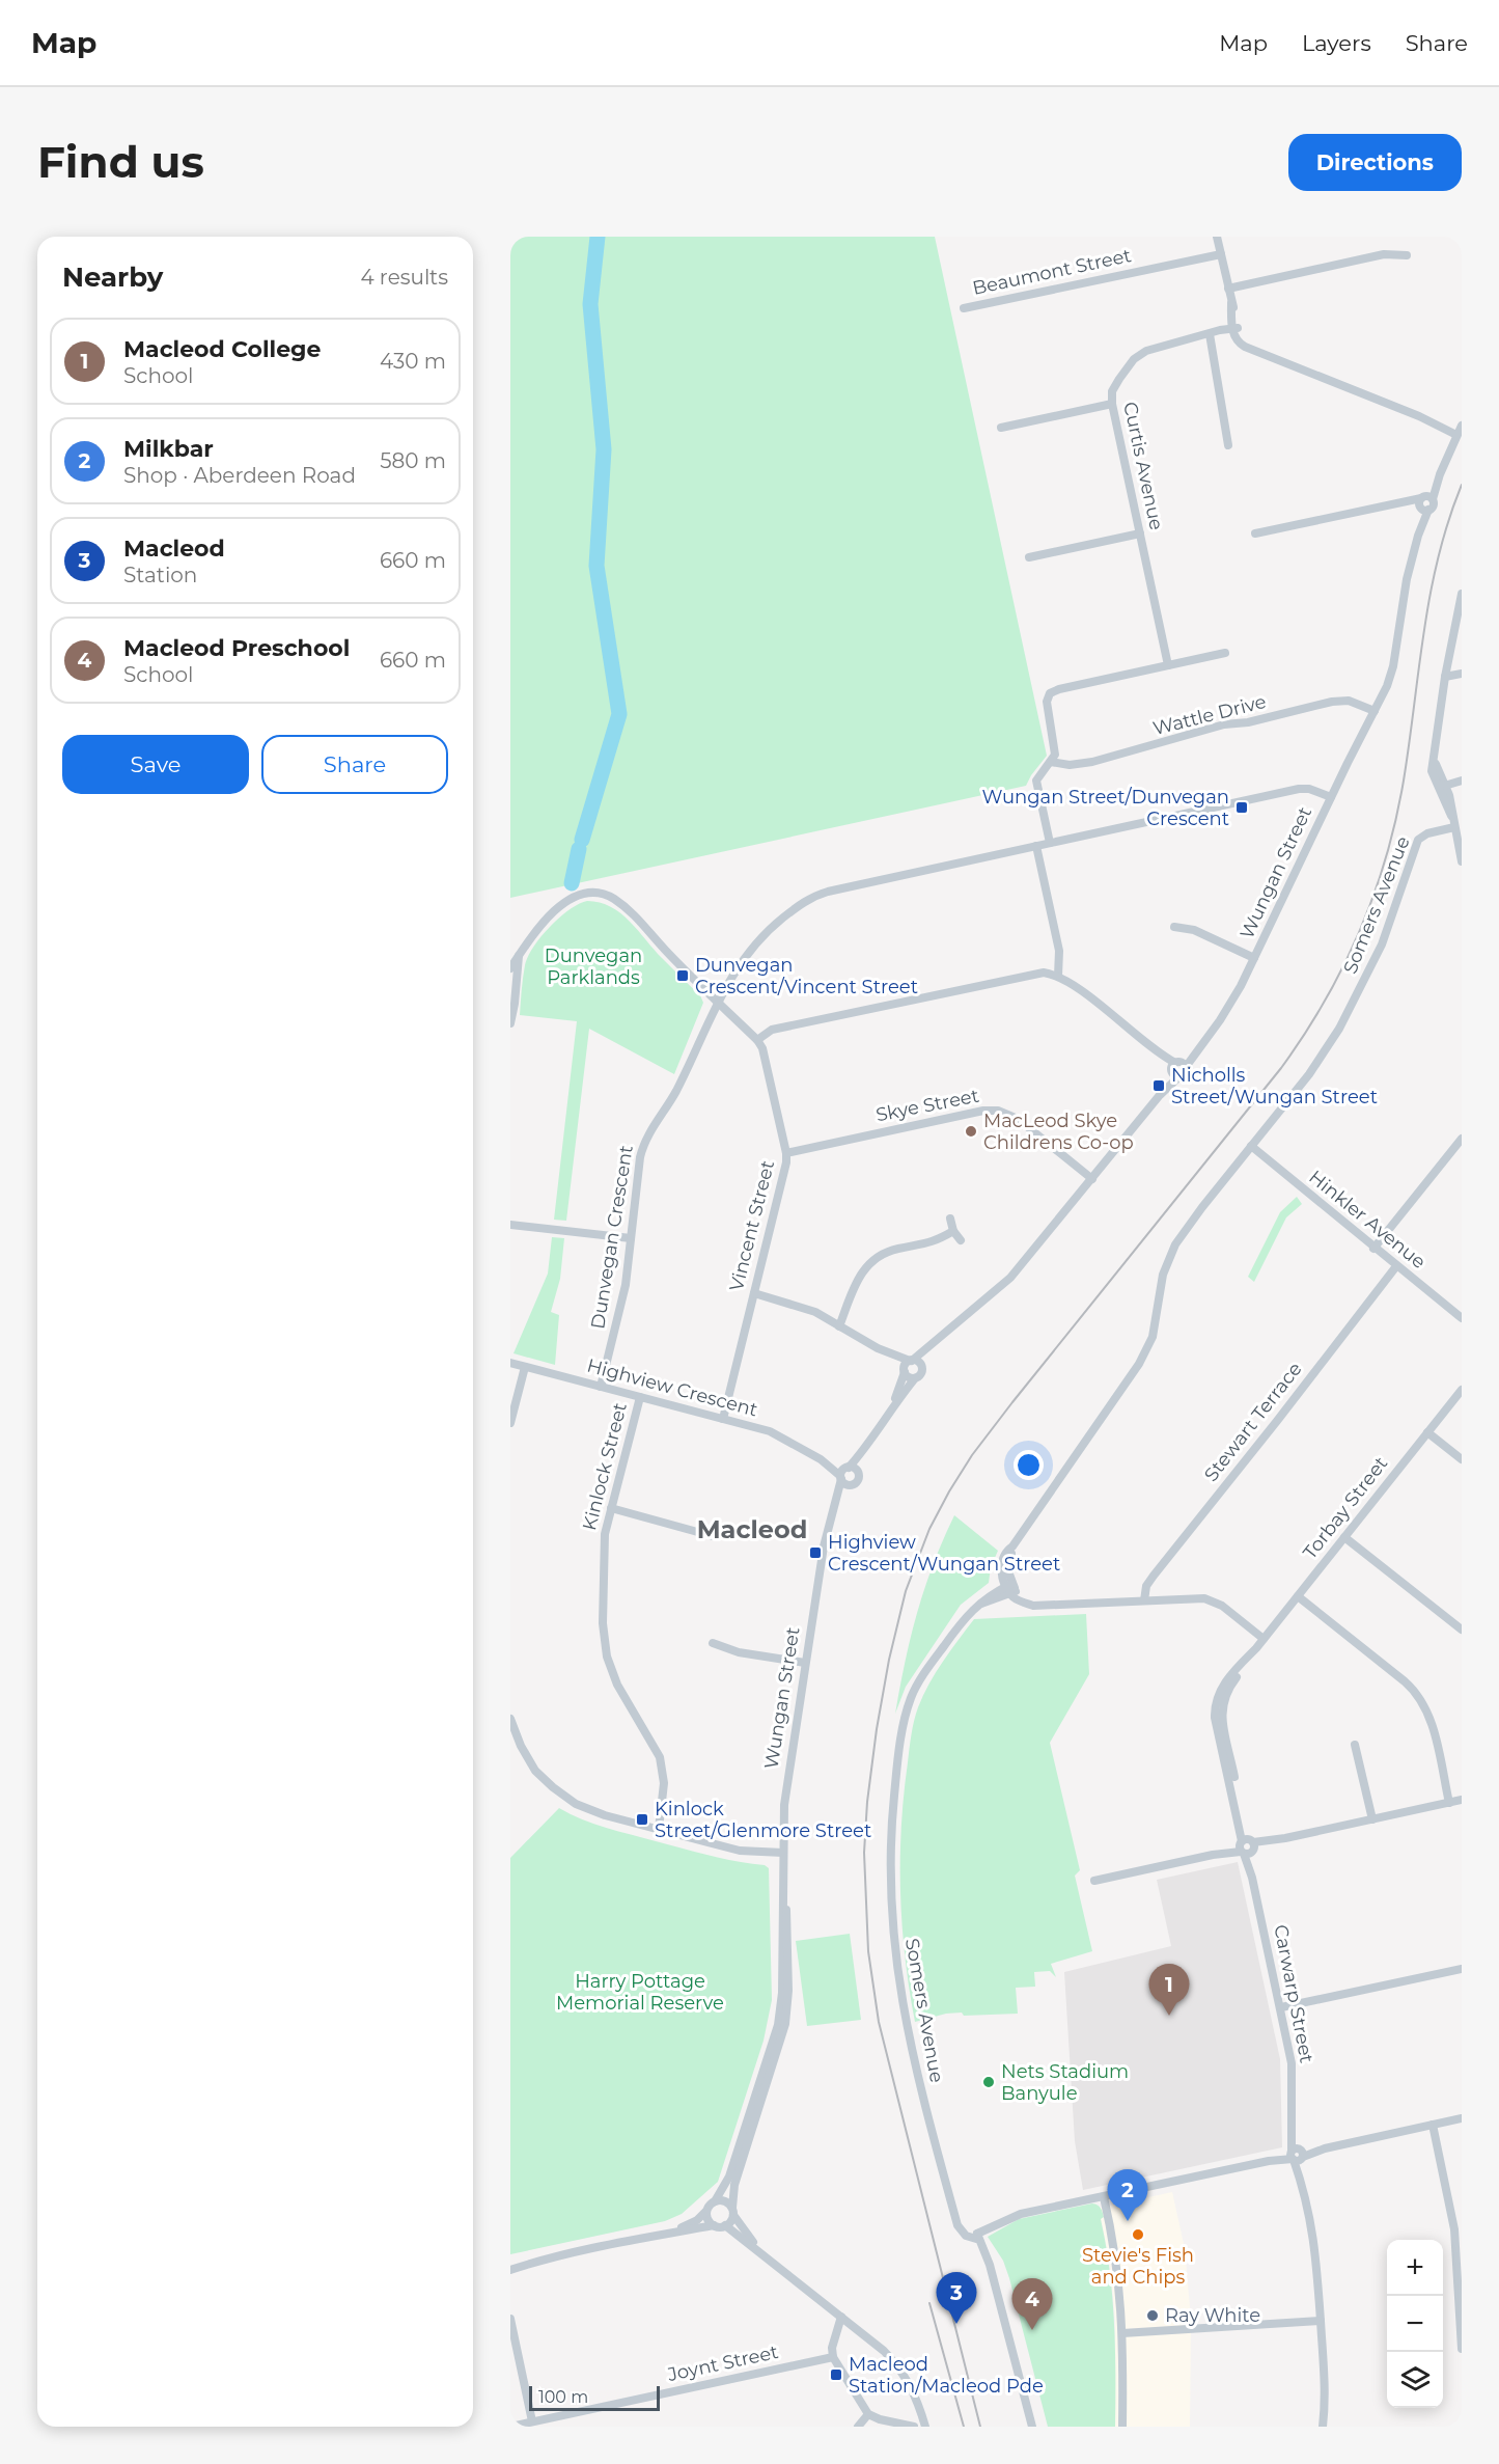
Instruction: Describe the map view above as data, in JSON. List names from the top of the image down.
{
  "streets": {
    "street": [
      "Beaumont Street",
      "Curtis Avenue",
      "Wattle Drive",
      "Wungan Street",
      "Somers Avenue",
      "Skye Street",
      "Hinkler Avenue",
      "Vincent Street",
      "Dunvegan Crescent",
      "Highview Crescent",
      "Stewart Terrace",
      "Kinlock Street",
      "Torbay Street",
      "Carwarp Street",
      "Joynt Street"
    ]
  },
  "crossings": [
    ["Wattle Drive", "Wungan Street"],
    ["Wungan Street", "Skye Street"],
    ["Wungan Street", "Dunvegan Crescent"],
    ["Wungan Street", "Highview Crescent"],
    ["Somers Avenue", "Hinkler Avenue"],
    ["Skye Street", "Vincent Street"],
    ["Hinkler Avenue", "Stewart Terrace"],
    ["Vincent Street", "Dunvegan Crescent"],
    ["Vincent Street", "Highview Crescent"],
    ["Dunvegan Crescent", "Highview Crescent"],
    ["Highview Crescent", "Kinlock Street"],
    ["Torbay Street", "Carwarp Street"]
  ],
  "districts": ["Macleod"],
  "parks": ["Dunvegan Parklands", "Harry Pottage Memorial Reserve"],
  "places": {
    "transit": [
      "Wungan Street/Dunvegan Crescent",
      "Dunvegan Crescent/Vincent Street",
      "Nicholls Street/Wungan Street",
      "Highview Crescent/Wungan Street",
      "Kinlock Street/Glenmore Street",
      "Macleod Station/Macleod Pde"
    ],
    "other": [
      "MacLeod Skye Childrens Co-op",
      "Nets Stadium Banyule",
      "Stevie's Fish and Chips",
      "Ray White"
    ]
  },
  "scale_bar": "100 m",
  "page": {
    "header": "Map",
    "nav": ["Map", "Layers", "Share"],
    "buttons": [
      "Directions",
      ["Save", "Share"]
    ],
    "title": "Find us",
    "heading": ["Nearby", "4 results"],
    "list": [
      {
        "mark": "1",
        "name": "Macleod College",
        "note": "School",
        "value": "430 m"
      },
      {
        "mark": "2",
        "name": "Milkbar",
        "note": "Shop · Aberdeen Road",
        "value": "580 m"
      },
      {
        "mark": "3",
        "name": "Macleod",
        "note": "Station",
        "value": "660 m"
      },
      {
        "mark": "4",
        "name": "Macleod Preschool",
        "note": "School",
        "value": "660 m"
      }
    ],
    "pins": [
      "1",
      "2",
      "3",
      "4"
    ],
    "map_buttons": ["+", "−"],
    "scale": "100 m"
  }
}
